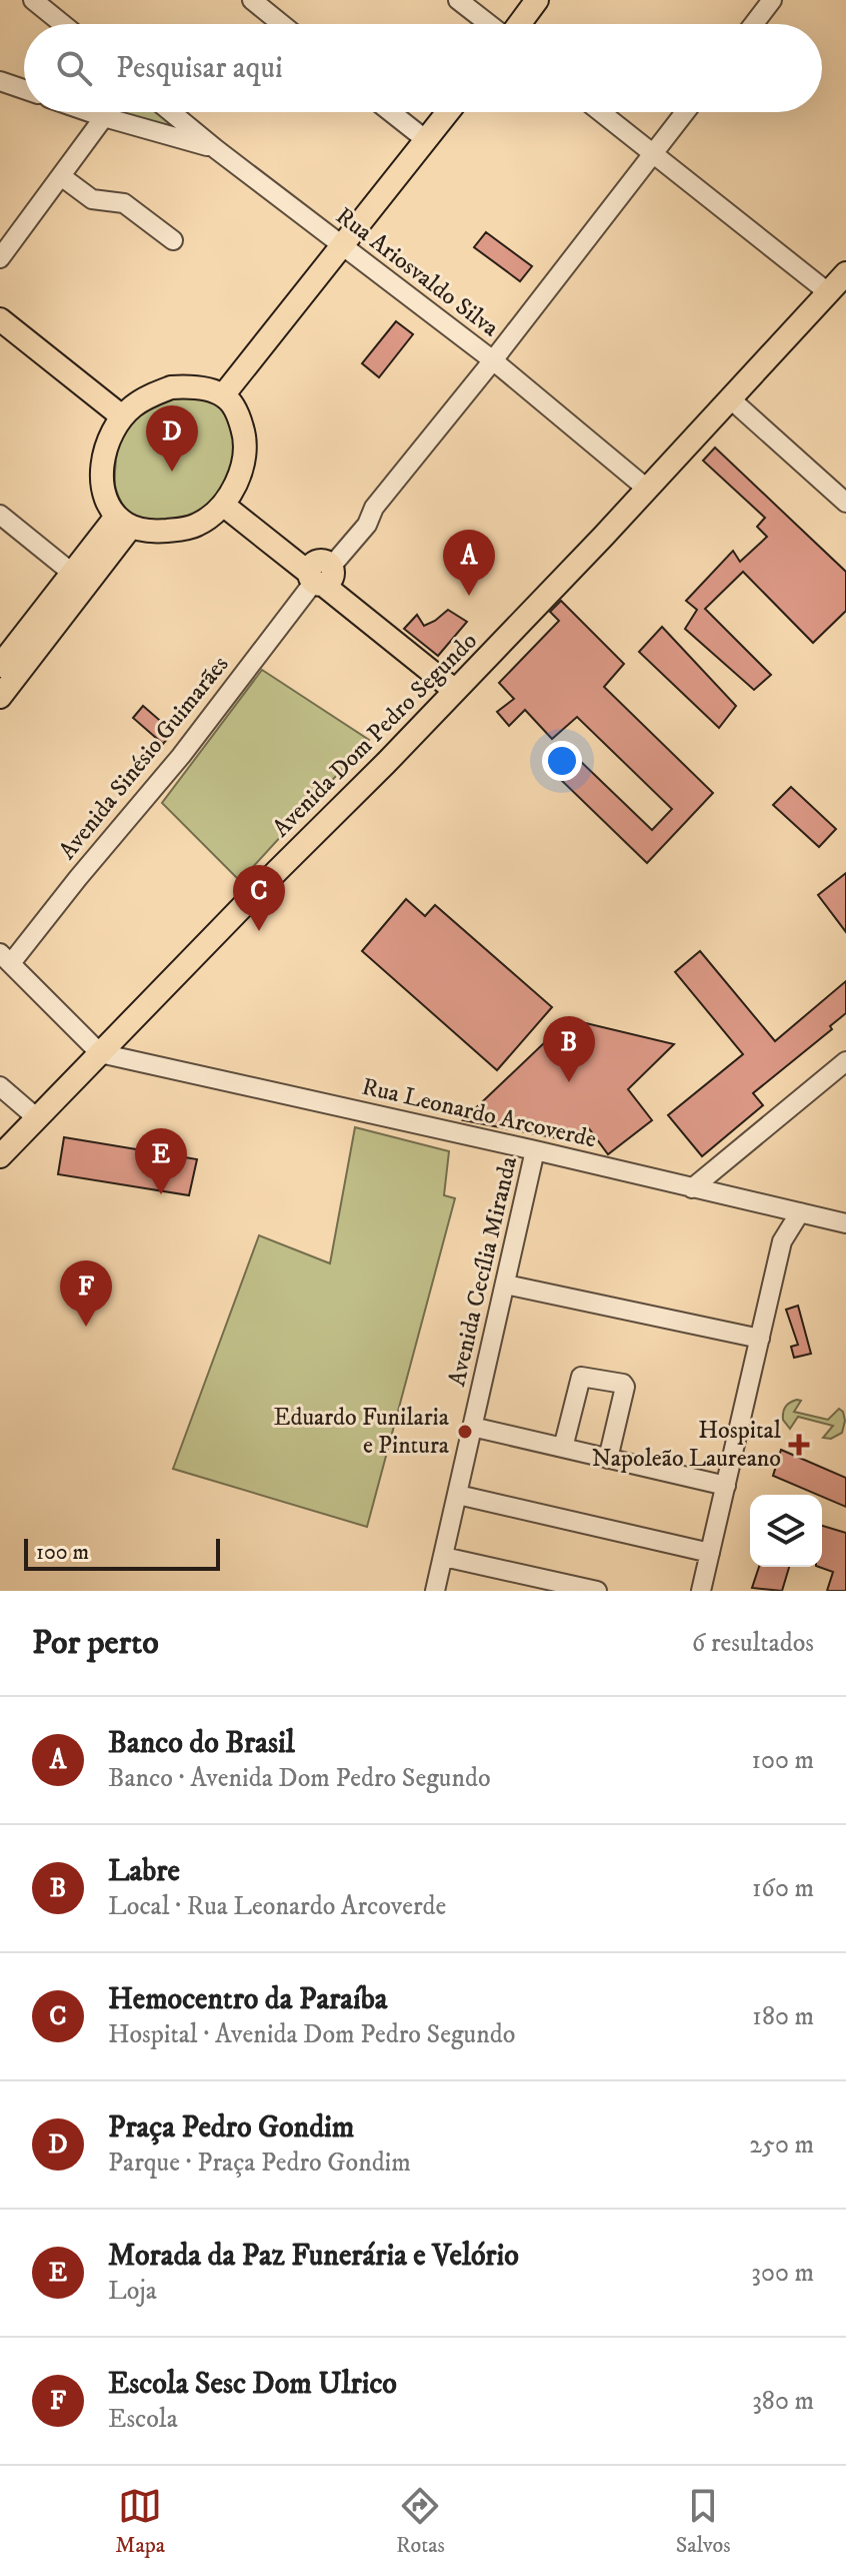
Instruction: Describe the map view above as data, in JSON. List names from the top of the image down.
{
  "streets": {
    "main road": ["Avenida Dom Pedro Segundo"],
    "street": [
      "Rua Ariosvaldo Silva",
      "Avenida Sinésio Guimarães",
      "Rua Leonardo Arcoverde",
      "Avenida Cecília Miranda"
    ]
  },
  "crossings": [
    ["Rua Ariosvaldo Silva", "Avenida Dom Pedro Segundo"],
    ["Rua Ariosvaldo Silva", "Avenida Sinésio Guimarães"],
    ["Avenida Dom Pedro Segundo", "Rua Leonardo Arcoverde"],
    ["Rua Leonardo Arcoverde", "Avenida Cecília Miranda"]
  ],
  "places": {
    "other": ["Eduardo Funilaria e Pintura"],
    "health": ["Hospital Napoleão Laureano"]
  },
  "scale_bar": "100 m",
  "page": {
    "search": "Pesquisar aqui",
    "pins": [
      "D",
      "A",
      "C",
      "B",
      "E",
      "F"
    ],
    "scale": "100 m",
    "heading": ["Por perto", "6 resultados"],
    "list": [
      {
        "mark": "A",
        "name": "Banco do Brasil",
        "note": "Banco · Avenida Dom Pedro Segundo",
        "value": "100 m"
      },
      {
        "mark": "B",
        "name": "Labre",
        "note": "Local · Rua Leonardo Arcoverde",
        "value": "160 m"
      },
      {
        "mark": "C",
        "name": "Hemocentro da Paraíba",
        "note": "Hospital · Avenida Dom Pedro Segundo",
        "value": "180 m"
      },
      {
        "mark": "D",
        "name": "Praça Pedro Gondim",
        "note": "Parque · Praça Pedro Gondim",
        "value": "250 m"
      },
      {
        "mark": "E",
        "name": "Morada da Paz Funerária e Velório",
        "note": "Loja",
        "value": "300 m"
      },
      {
        "mark": "F",
        "name": "Escola Sesc Dom Ulrico",
        "note": "Escola",
        "value": "380 m"
      }
    ],
    "nav": ["Mapa", "Rotas", "Salvos"]
  }
}
